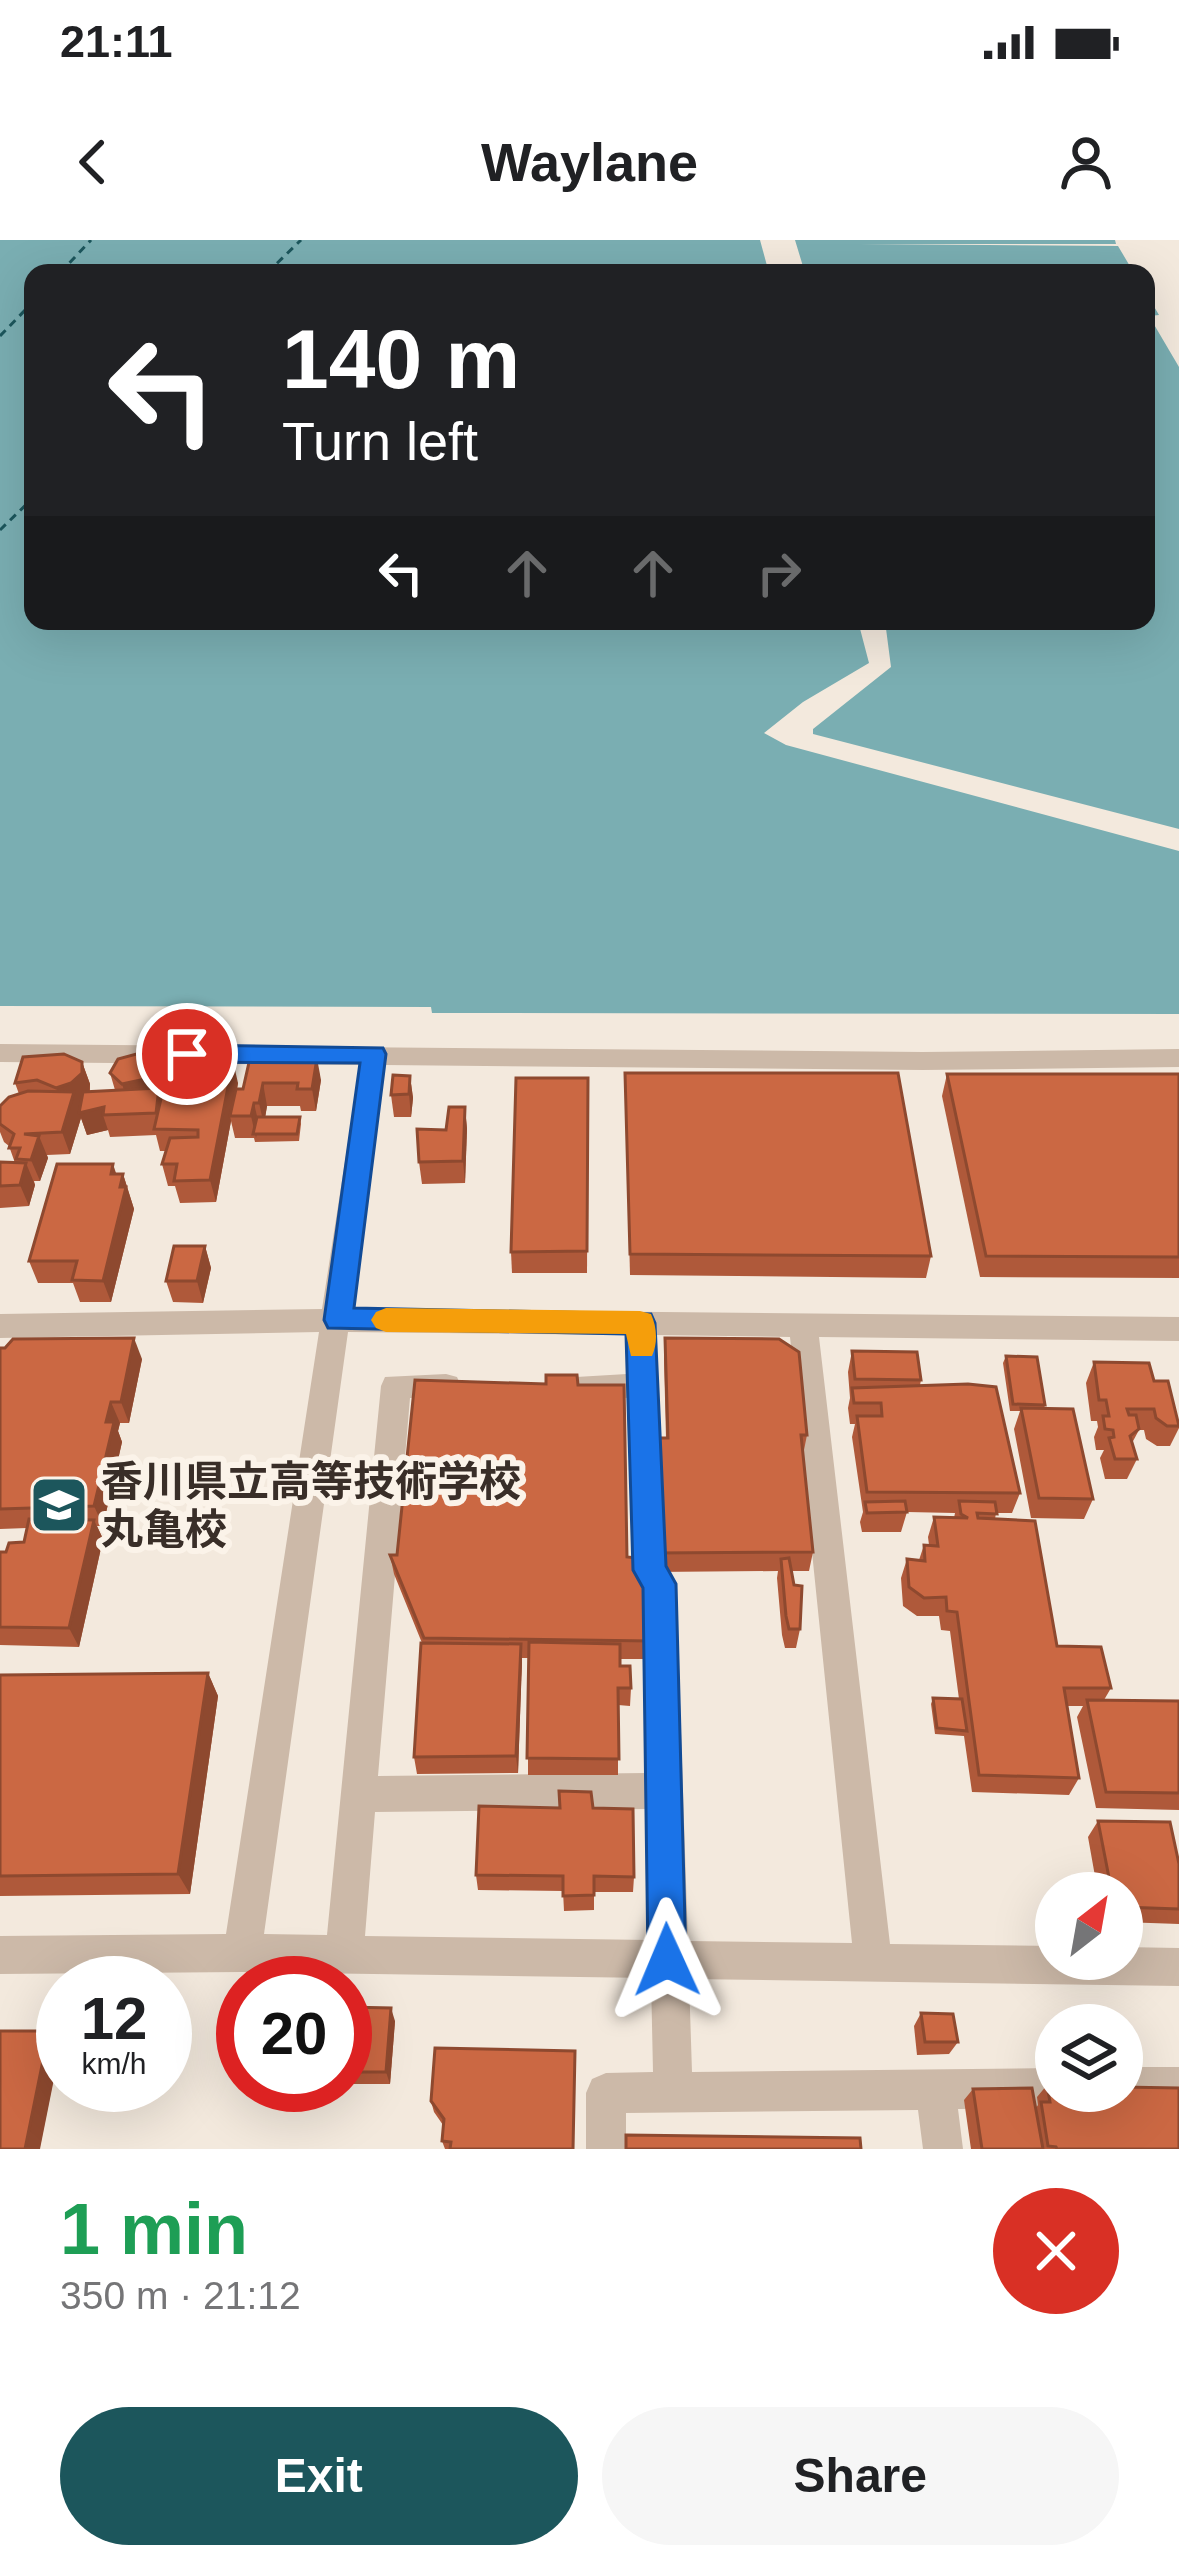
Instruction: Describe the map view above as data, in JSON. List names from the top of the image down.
{
  "places": {
    "school or university": ["香川県立高等技術学校 丸亀校"]
  },
  "north": "top right",
  "page": {
    "status": "21:11",
    "header": "Waylane",
    "turn": ["140 m", "Turn left"],
    "speed": "12 km/h",
    "limit": "20",
    "heading": ["1 min", "350 m · 21:12"],
    "buttons": ["Exit", "Share"]
  }
}
